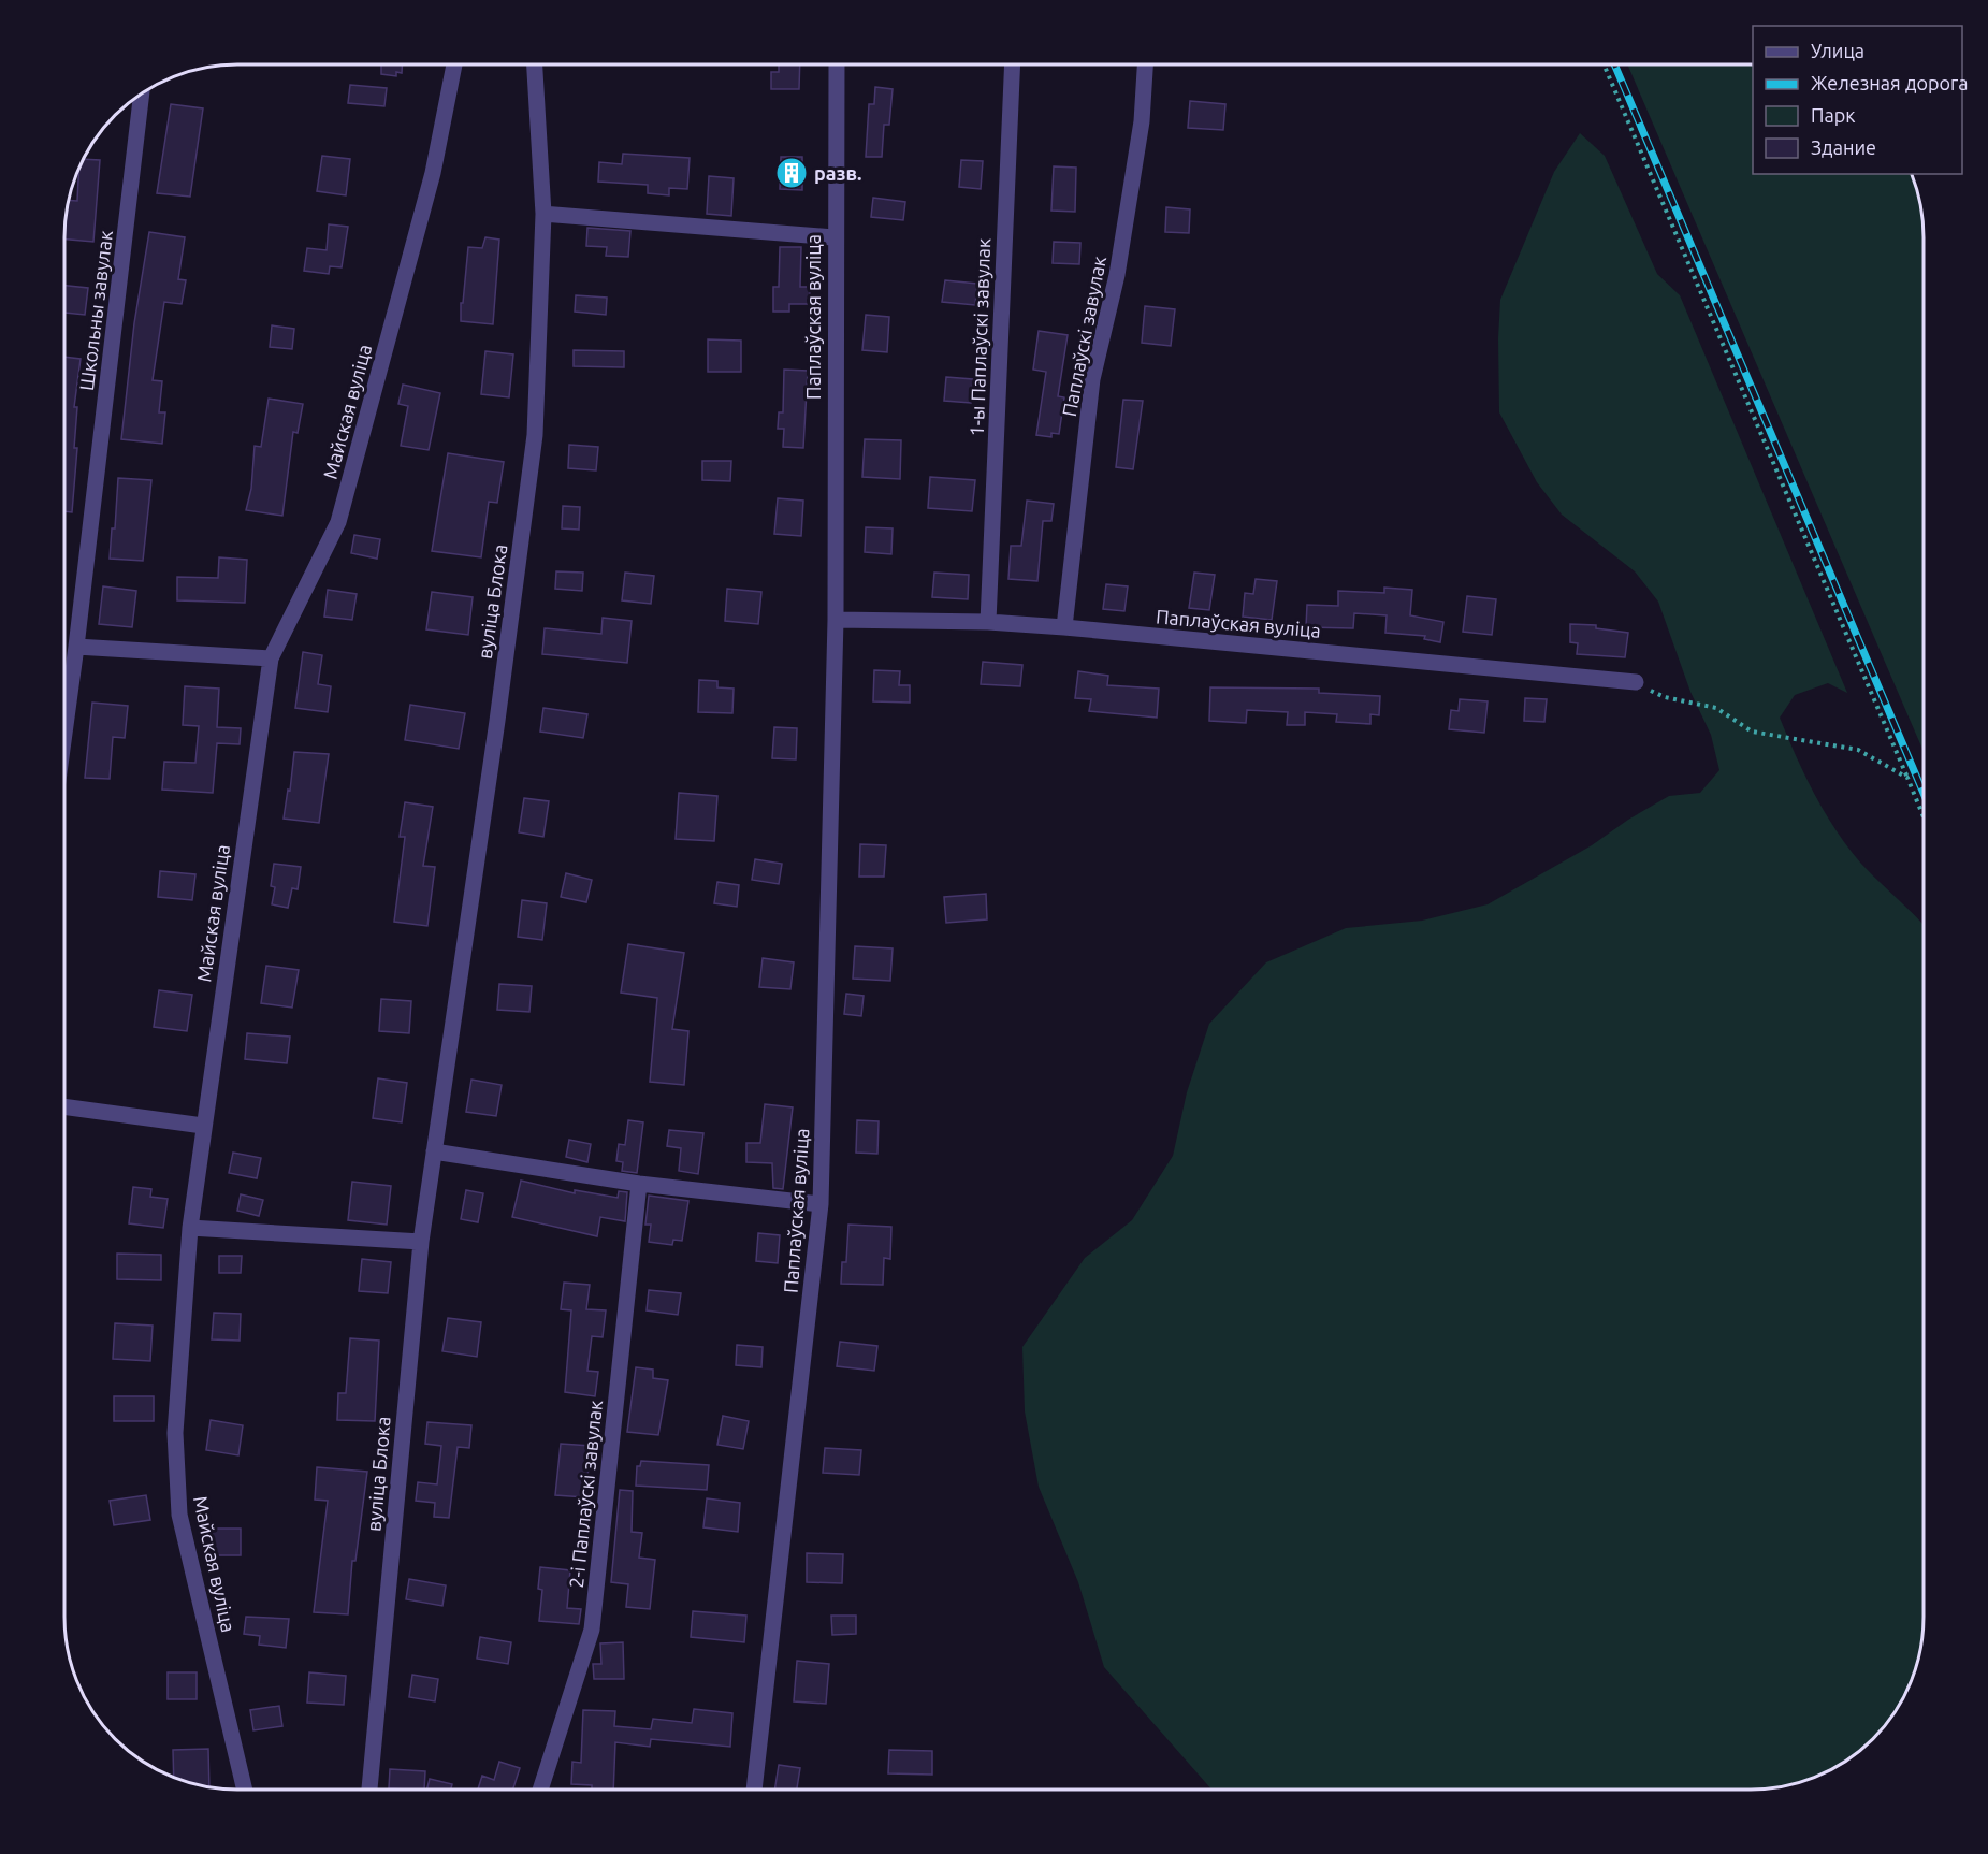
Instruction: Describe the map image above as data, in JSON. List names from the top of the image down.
{
  "streets": {
    "street": [
      "Школьны завулак",
      "Паплаўская вуліца",
      "Паплаўскі завулак",
      "1-ы Паплаўскі завулак",
      "Майская вуліца",
      "вуліца Блока",
      "2-і Паплаўскі завулак"
    ]
  },
  "crossings": [
    ["Паплаўская вуліца", "Паплаўскі завулак"],
    ["Паплаўская вуліца", "1-ы Паплаўскі завулак"]
  ],
  "places": {
    "building": ["разв."]
  },
  "legend": [
    "Улица",
    "Железная дорога",
    "Парк",
    "Здание"
  ]
}
